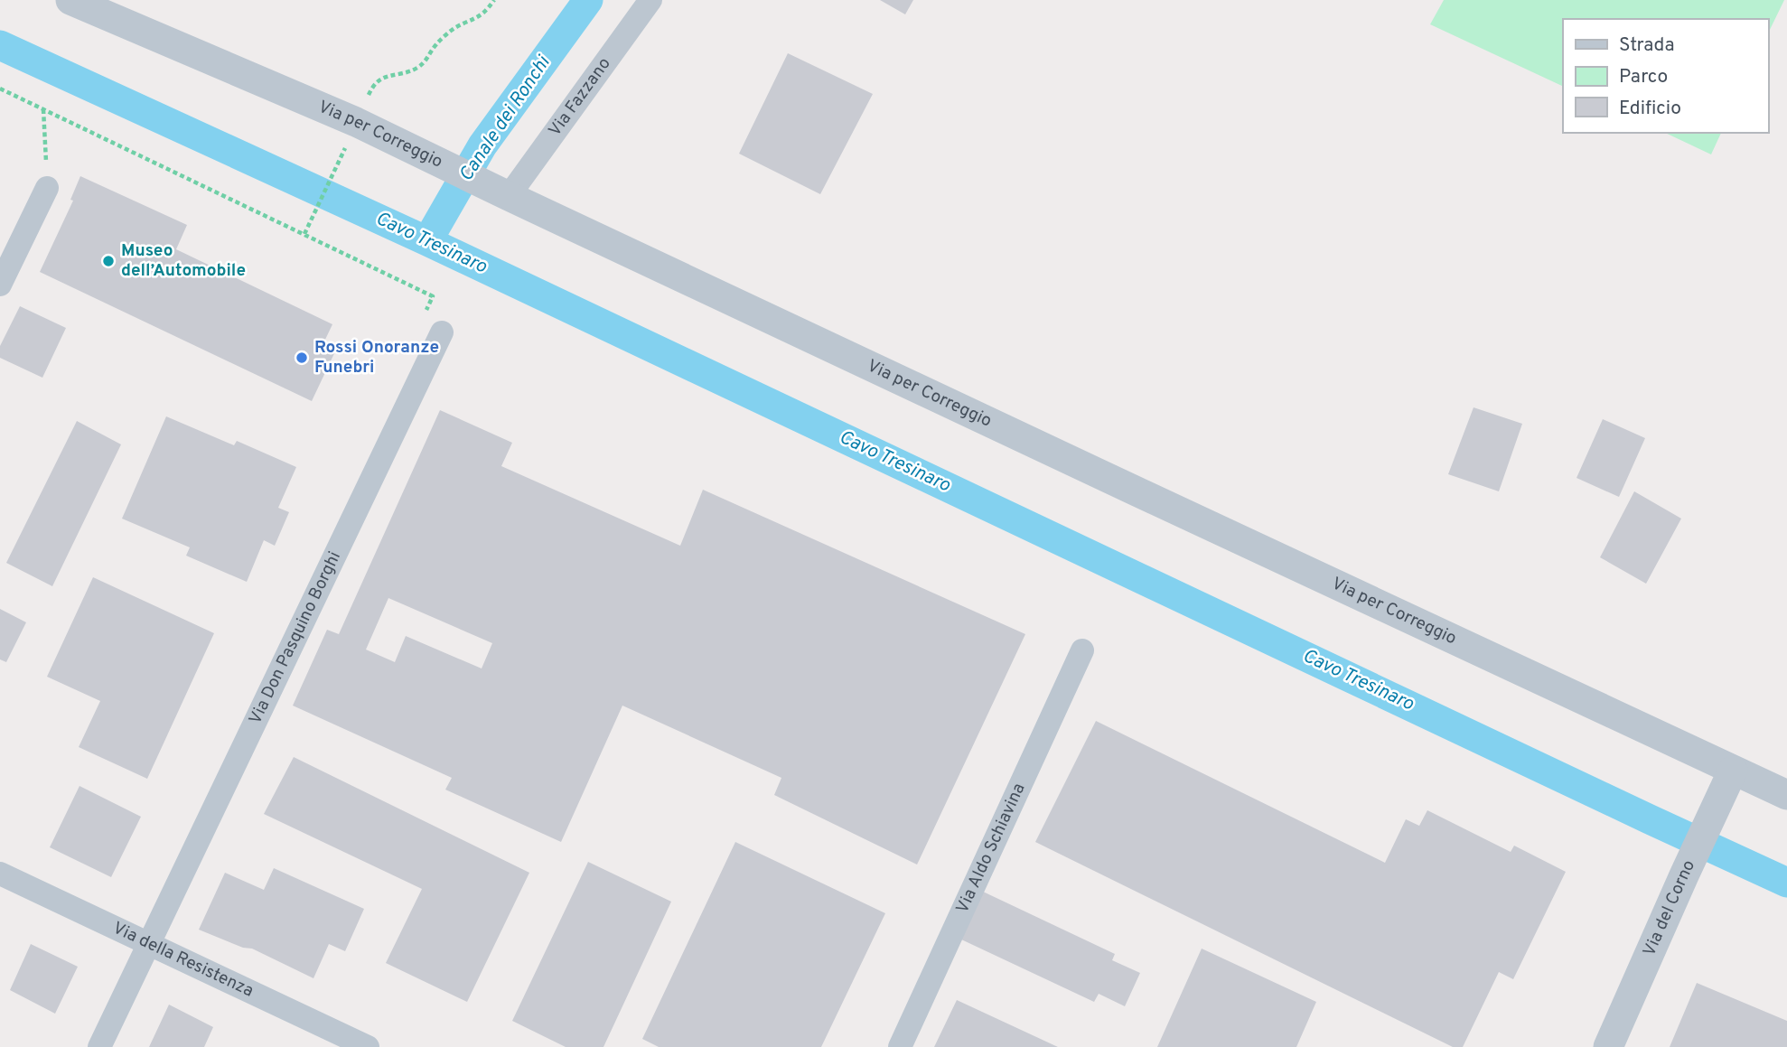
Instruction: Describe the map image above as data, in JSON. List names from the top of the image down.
{
  "streets": {
    "street": [
      "Via Fazzano",
      "Via per Correggio",
      "Via Don Pasquino Borghi",
      "Via Aldo Schiavina",
      "Via del Corno",
      "Via della Resistenza"
    ]
  },
  "crossings": [
    ["Via Fazzano", "Via per Correggio"],
    ["Via per Correggio", "Via del Corno"],
    ["Via Don Pasquino Borghi", "Via della Resistenza"]
  ],
  "water": ["Canale dei Ronchi", "Cavo Tresinaro"],
  "places": ["Museo dell’Automobile", "Rossi Onoranze Funebri"],
  "legend": ["Strada", "Parco", "Edificio"]
}
